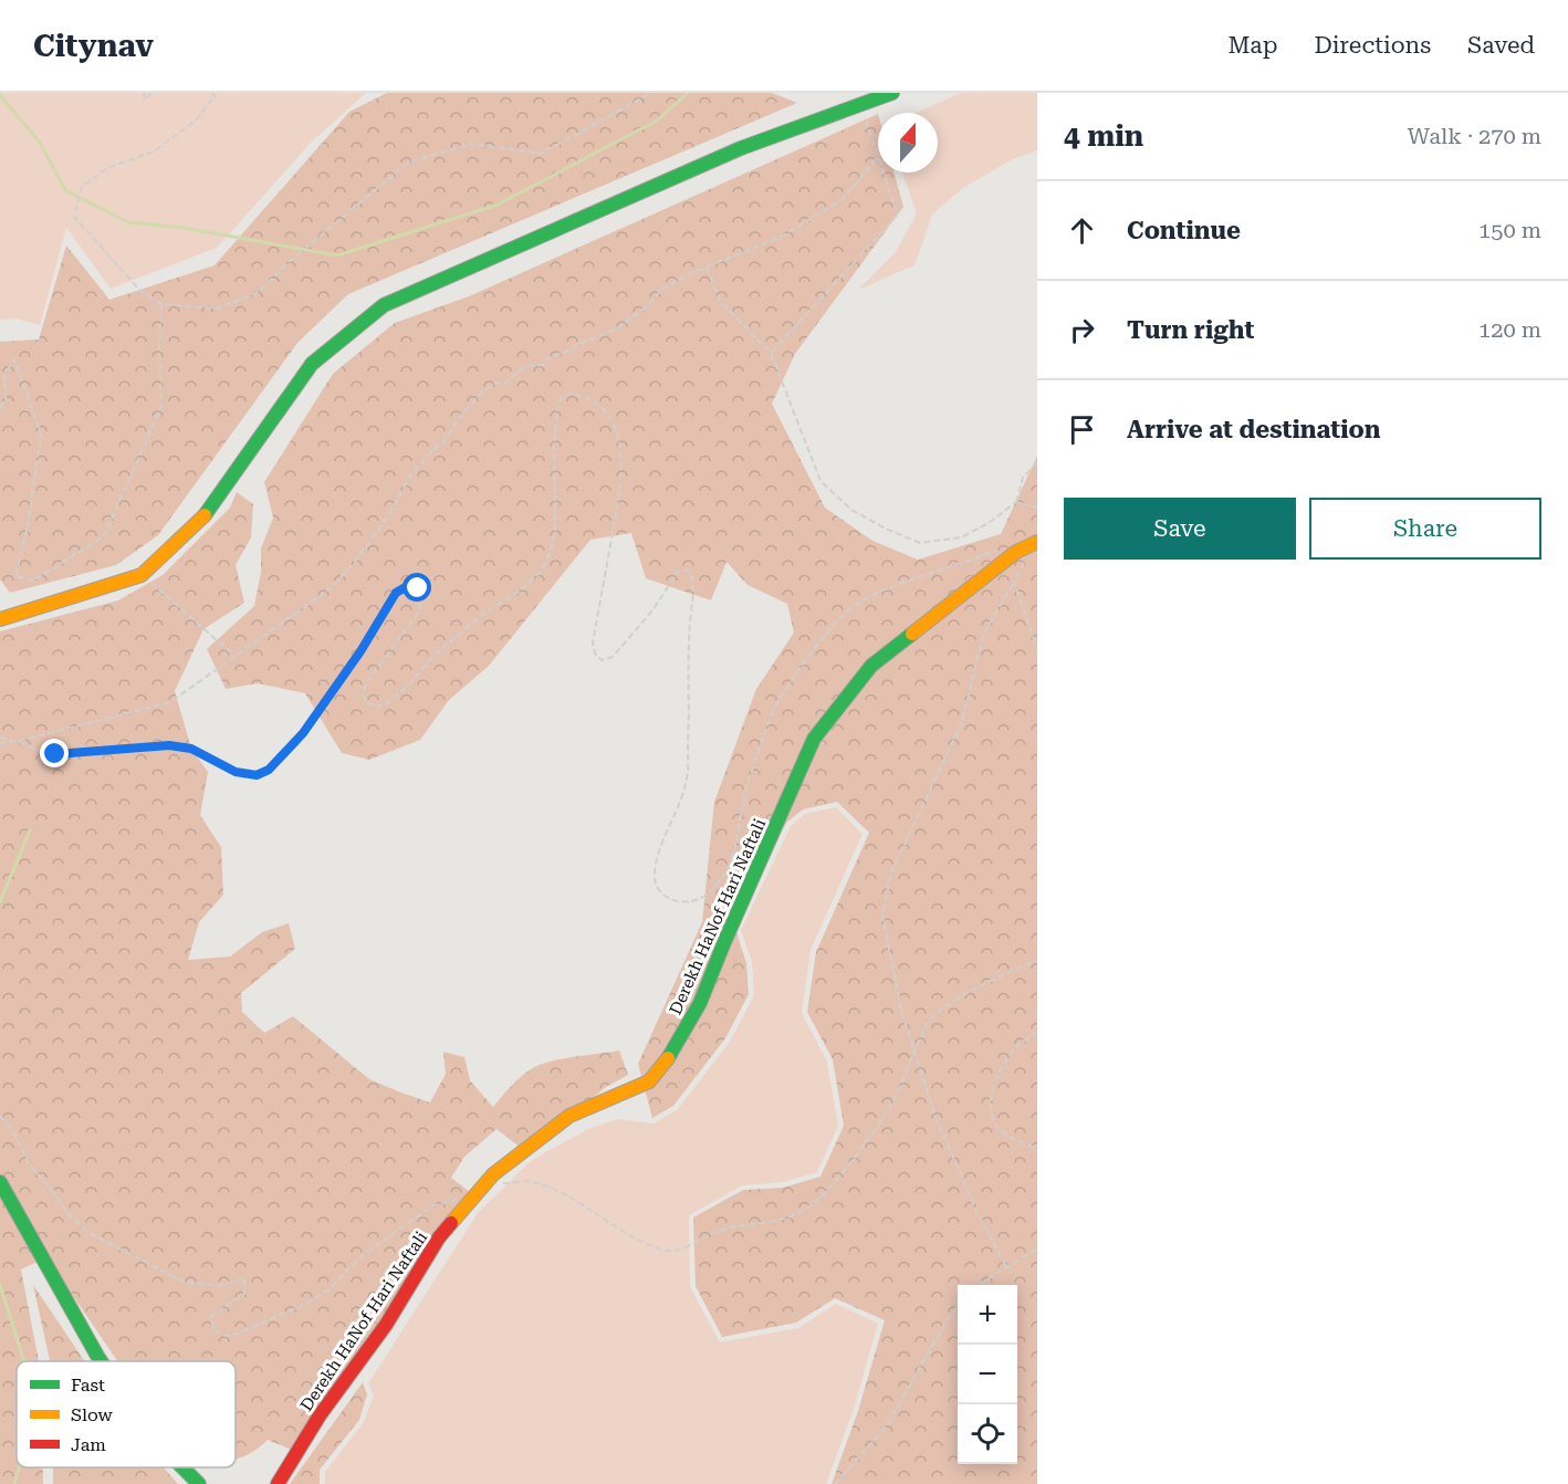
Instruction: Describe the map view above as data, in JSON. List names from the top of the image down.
{
  "streets": {
    "street": ["Derekh HaNof Hari Naftali"]
  },
  "legend": ["Fast", "Slow", "Jam"],
  "north": "top",
  "page": {
    "header": "Citynav",
    "nav": ["Map", "Directions", "Saved"],
    "heading": ["4 min", "Walk · 270 m"],
    "list": [
      ["Continue", "150 m"],
      ["Turn right", "120 m"],
      "Arrive at destination"
    ],
    "buttons": ["Save", "Share"],
    "map_buttons": ["+", "−"]
  }
}
